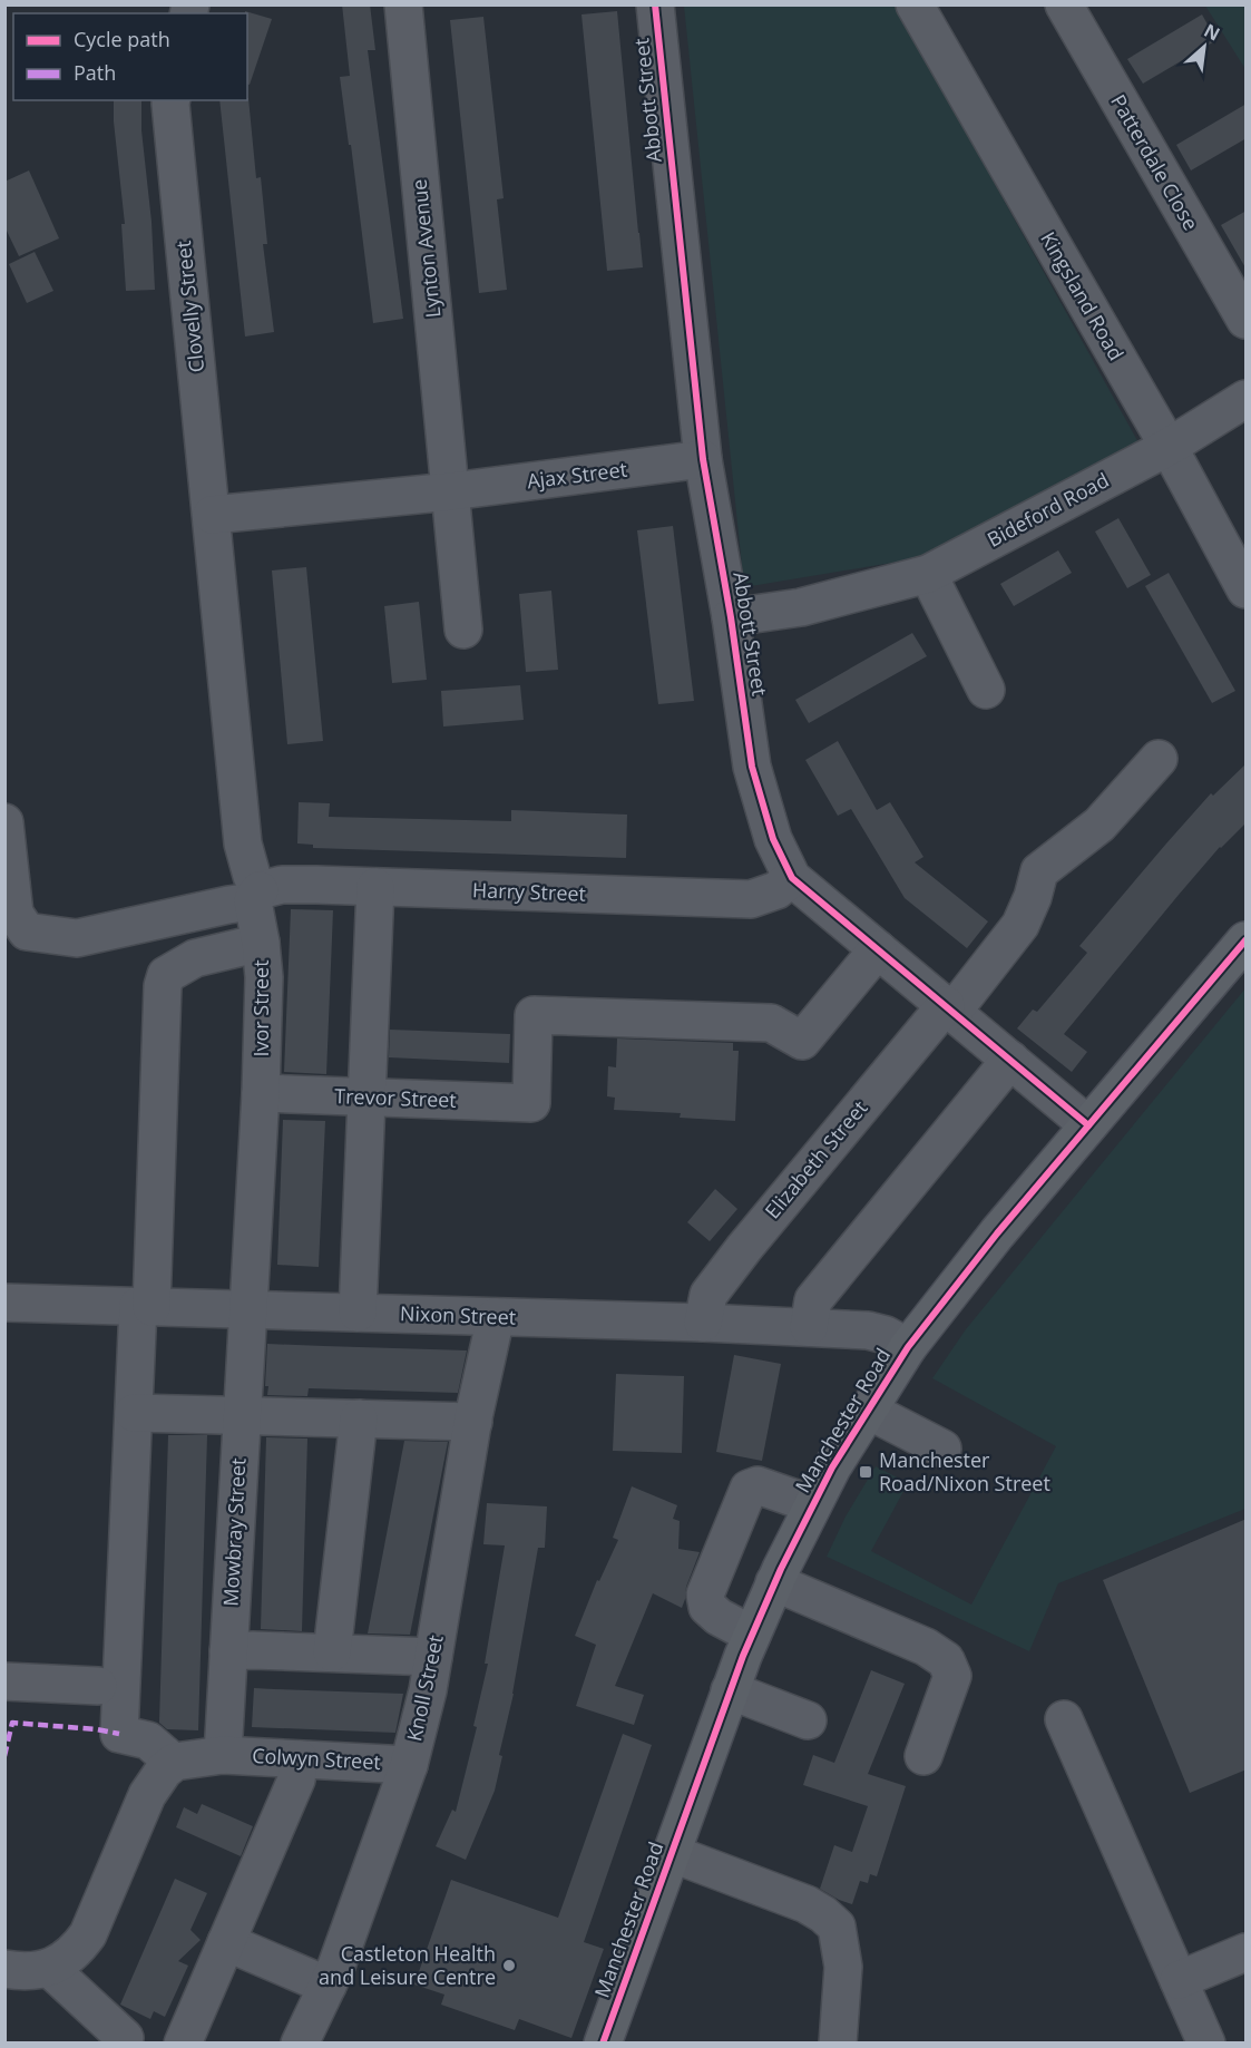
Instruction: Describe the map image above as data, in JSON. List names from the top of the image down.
{
  "streets": {
    "main road": ["Manchester Road"],
    "street": [
      "Abbott Street",
      "Patterdale Close",
      "Lynton Avenue",
      "Kingsland Road",
      "Clovelly Street",
      "Ajax Street",
      "Bideford Road",
      "Harry Street",
      "Ivor Street",
      "Trevor Street",
      "Elizabeth Street",
      "Nixon Street",
      "Mowbray Street",
      "Knoll Street",
      "Colwyn Street"
    ]
  },
  "crossings": [
    ["Abbott Street", "Ajax Street"],
    ["Abbott Street", "Bideford Road"],
    ["Abbott Street", "Harry Street"],
    ["Abbott Street", "Trevor Street"],
    ["Abbott Street", "Elizabeth Street"],
    ["Abbott Street", "Manchester Road"],
    ["Lynton Avenue", "Ajax Street"],
    ["Kingsland Road", "Bideford Road"],
    ["Clovelly Street", "Ajax Street"],
    ["Clovelly Street", "Ivor Street"],
    ["Ajax Street", "Ivor Street"],
    ["Harry Street", "Ivor Street"],
    ["Ivor Street", "Trevor Street"],
    ["Ivor Street", "Nixon Street"],
    ["Ivor Street", "Mowbray Street"],
    ["Elizabeth Street", "Nixon Street"],
    ["Nixon Street", "Manchester Road"],
    ["Nixon Street", "Mowbray Street"],
    ["Nixon Street", "Knoll Street"],
    ["Mowbray Street", "Colwyn Street"],
    ["Knoll Street", "Colwyn Street"]
  ],
  "places": {
    "transit": ["Manchester Road/Nixon Street"],
    "other": ["Castleton Health and Leisure Centre"]
  },
  "legend": ["Cycle path", "Path"],
  "north": "top right"
}
